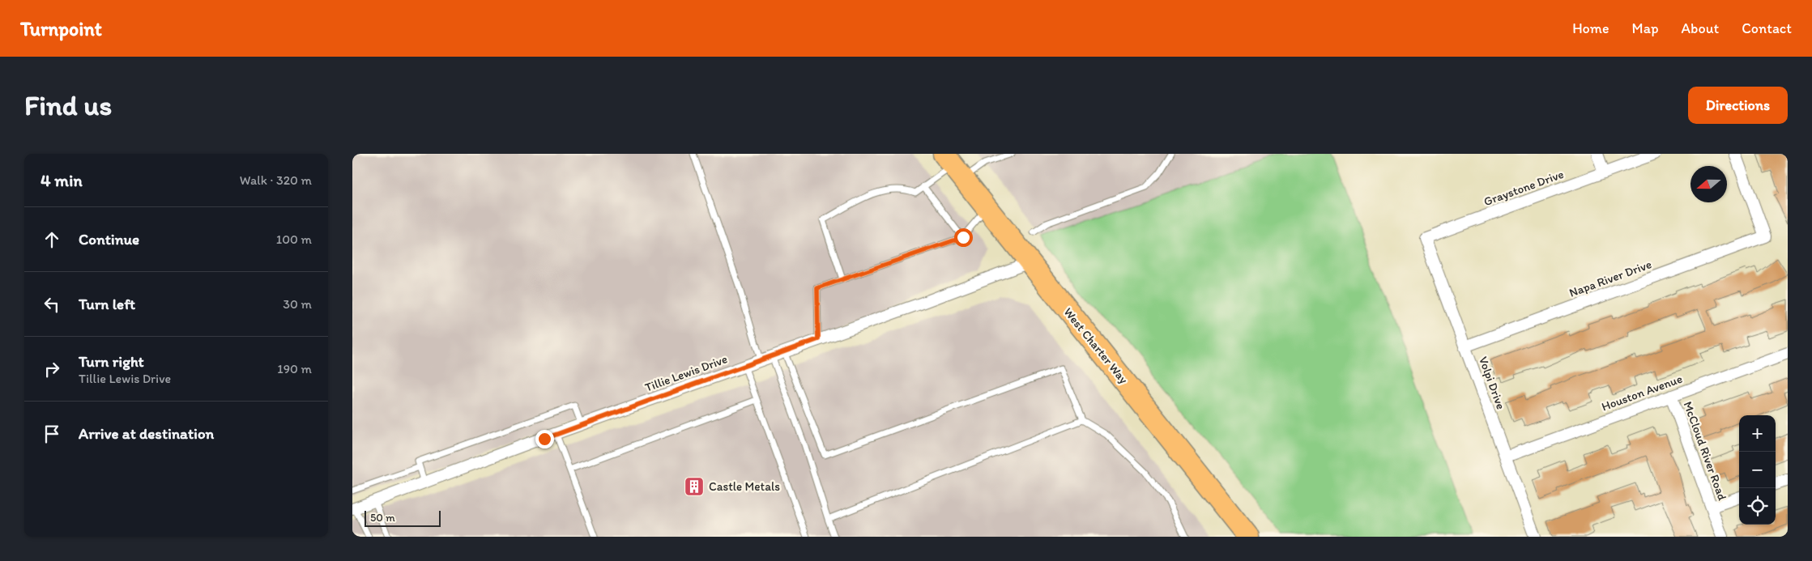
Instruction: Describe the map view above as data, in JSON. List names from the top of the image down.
{
  "streets": {
    "highway": ["West Charter Way"],
    "street": [
      "Graystone Drive",
      "Napa River Drive",
      "Tillie Lewis Drive",
      "Volpi Drive",
      "Houston Avenue",
      "McCloud River Road"
    ]
  },
  "crossings": [
    ["Graystone Drive", "Volpi Drive"],
    ["Napa River Drive", "Volpi Drive"],
    ["West Charter Way", "Tillie Lewis Drive"],
    ["Volpi Drive", "Houston Avenue"],
    ["Houston Avenue", "McCloud River Road"]
  ],
  "places": {
    "building": ["Castle Metals"]
  },
  "scale_bar": "50 m",
  "north": "left",
  "page": {
    "header": "Turnpoint",
    "nav": [
      "Home",
      "Map",
      "About",
      "Contact"
    ],
    "buttons": "Directions",
    "title": "Find us",
    "heading": ["4 min", "Walk · 320 m"],
    "list": [
      ["Continue", "100 m"],
      ["Turn left", "30 m"],
      ["Turn right", "Tillie Lewis Drive", "190 m"],
      "Arrive at destination"
    ],
    "map_buttons": ["+", "−"],
    "scale": "50 m"
  }
}
